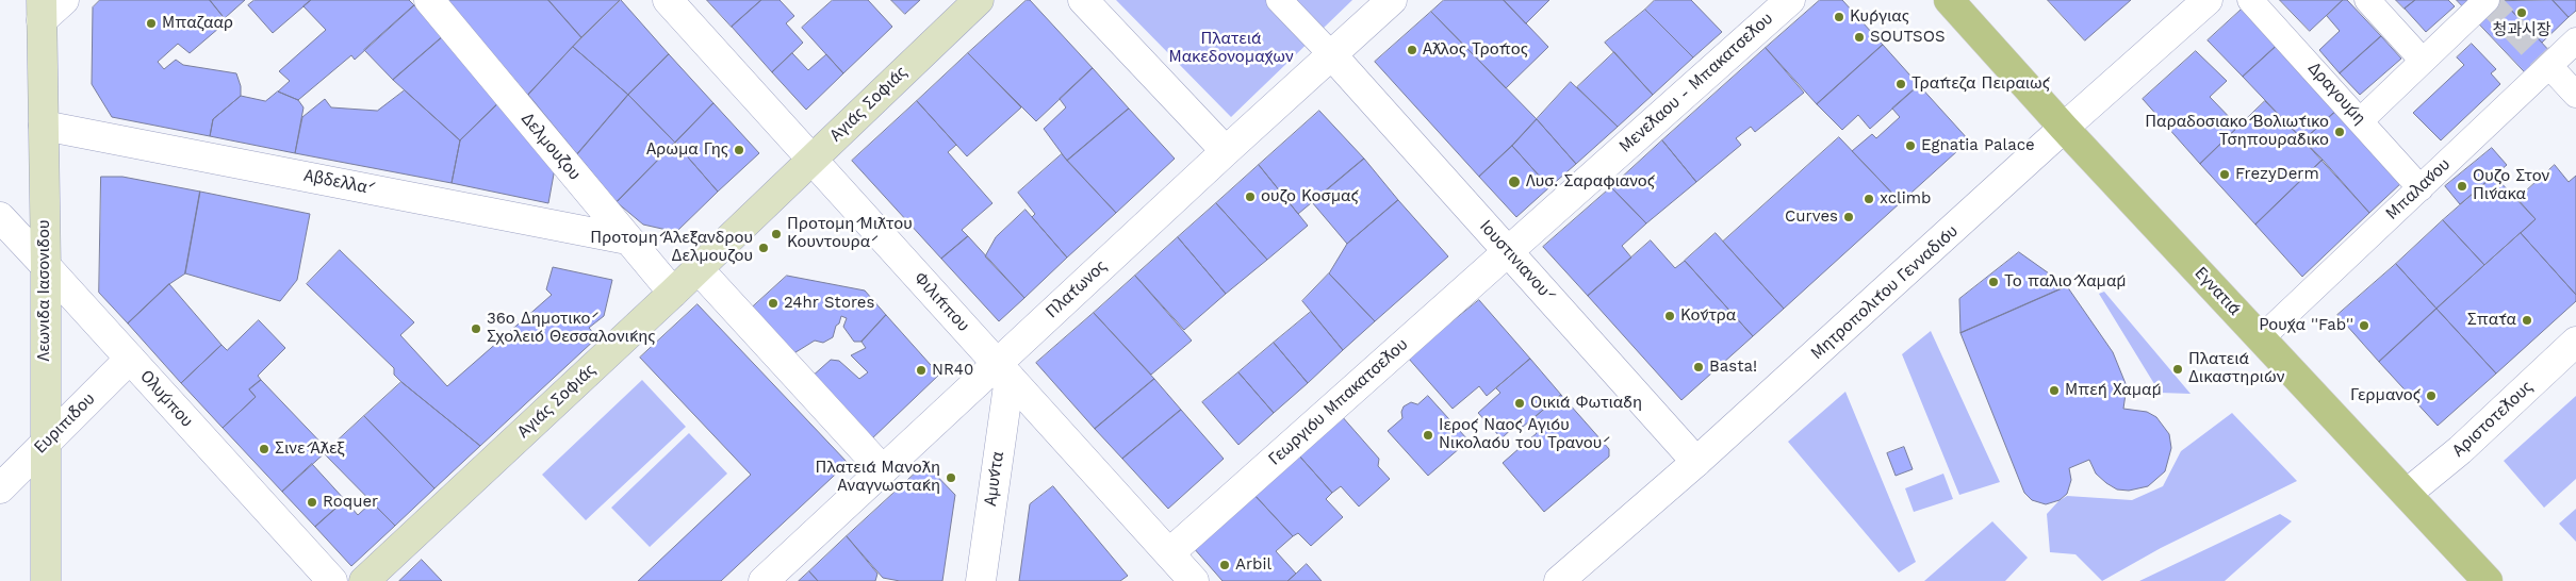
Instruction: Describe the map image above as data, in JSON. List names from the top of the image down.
{
  "streets": {
    "main road": ["Αγίας Σοφίας", "Λεωνίδα Ιασονίδου", "Εγνατία"],
    "street": [
      "Μενέλαου - Μπακατσέλου",
      "Δραγούμη",
      "Δελμούζου",
      "Αβδελλά",
      "Μπαλάνου",
      "Ιουστινιανού",
      "Πλάτωνος",
      "Μητροπολίτου Γενναδίου",
      "Φιλίππου",
      "Ολύμπου",
      "Γεωργίου Μπακατσέλου",
      "Αριστοτέλους",
      "Ευριπίδου",
      "Αμύντα"
    ]
  },
  "crossings": [
    ["Μενέλαου - Μπακατσέλου", "Ιουστινιανού"],
    ["Μενέλαου - Μπακατσέλου", "Γεωργίου Μπακατσέλου"],
    ["Δραγούμη", "Μπαλάνου"],
    ["Αγίας Σοφίας", "Δελμούζου"],
    ["Αγίας Σοφίας", "Φιλίππου"],
    ["Δελμούζου", "Αβδελλά"],
    ["Αβδελλά", "Λεωνίδα Ιασονίδου"],
    ["Μπαλάνου", "Εγνατία"],
    ["Ιουστινιανού", "Πλάτωνος"],
    ["Ιουστινιανού", "Μητροπολίτου Γενναδίου"],
    ["Ιουστινιανού", "Γεωργίου Μπακατσέλου"],
    ["Πλάτωνος", "Φιλίππου"],
    ["Πλάτωνος", "Αμύντα"],
    ["Λεωνίδα Ιασονίδου", "Ολύμπου"],
    ["Λεωνίδα Ιασονίδου", "Ευριπίδου"],
    ["Εγνατία", "Μητροπολίτου Γενναδίου"],
    ["Εγνατία", "Αριστοτέλους"],
    ["Φιλίππου", "Γεωργίου Μπακατσέλου"],
    ["Φιλίππου", "Αμύντα"],
    ["Ολύμπου", "Ευριπίδου"]
  ],
  "parks": ["Πλατεία Μακεδονομάχων"],
  "places": [
    "청과시장",
    "Κύργιας",
    "Μπαζααρ",
    "SOUTSOS",
    "Άλλος Τρόπος",
    "Τράπεζα Πειραιώς",
    "Παραδοσιακό Βολιώτικο Τσηπουράδικο",
    "Egnatia Palace",
    "Αρωμα Γης",
    "FrezyDerm",
    "Λυσ. Σαραφιανός",
    "Ούζο Στον Πίνακα",
    "ούζο Κοσμάς",
    "xclimb",
    "Curves",
    "Προτομή Μίλτου Κουντουρά",
    "Προτομή Αλέξανδρου Δελμούζου",
    "Το παλιό Χαμάμ",
    "24hr Stores",
    "Κόντρα",
    "Σπάτα",
    "Ρούχα ''Fab''",
    "36ο Δημοτικό Σχολείο Θεσσαλονίκης",
    "Basta!",
    "Πλατεία Δικαστηρίων",
    "NR40",
    "Μπέη Χαμάμ",
    "Γερμανός",
    "Οικία Φωτιάδη",
    "Ιερός Ναός Αγίου Νικολάου του Τρανού",
    "Σινέ Άλεξ",
    "Πλατεία Μανόλη Αναγνωστάκη",
    "Roquer",
    "Arbil"
  ]
}
